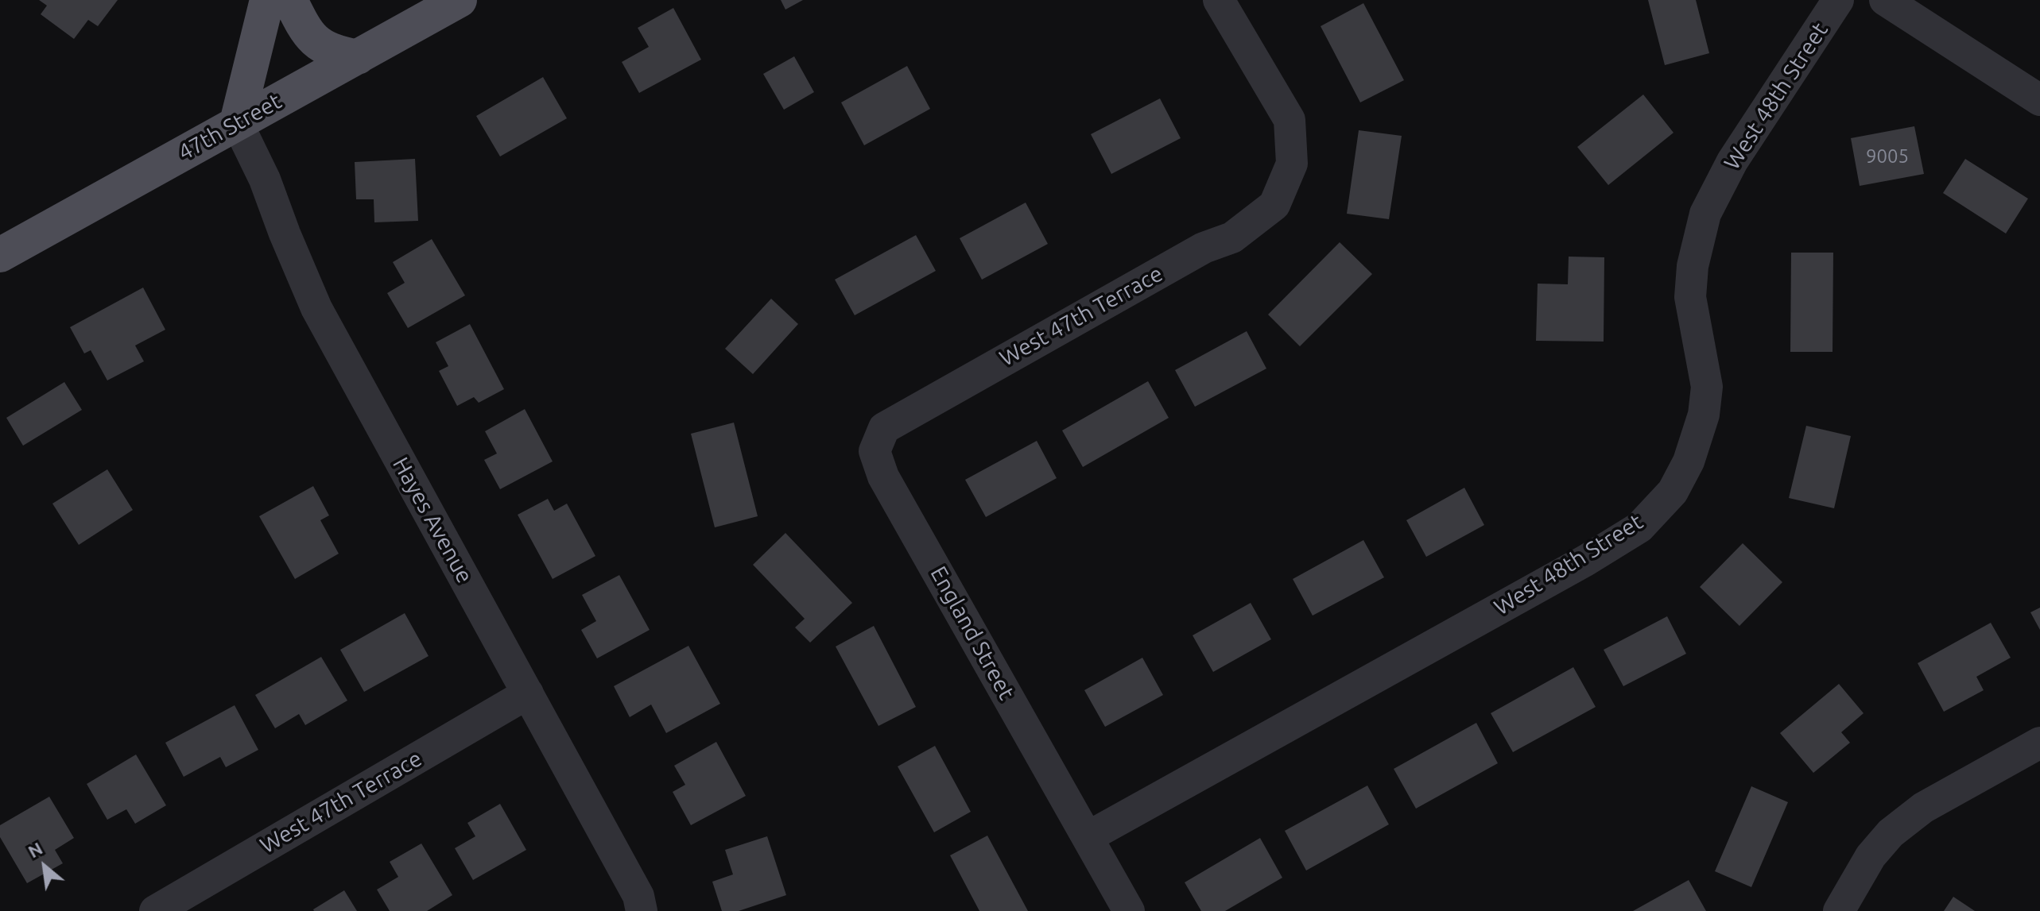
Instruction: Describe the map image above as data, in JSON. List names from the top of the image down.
{
  "streets": {
    "main road": ["47th Street"],
    "street": [
      "West 48th Street",
      "West 47th Terrace",
      "Hayes Avenue",
      "England Street"
    ]
  },
  "crossings": [
    ["West 48th Street", "England Street"],
    ["47th Street", "Hayes Avenue"],
    ["West 47th Terrace", "Hayes Avenue"],
    ["West 47th Terrace", "England Street"]
  ],
  "house_numbers": ["9005"],
  "north": "top left"
}
